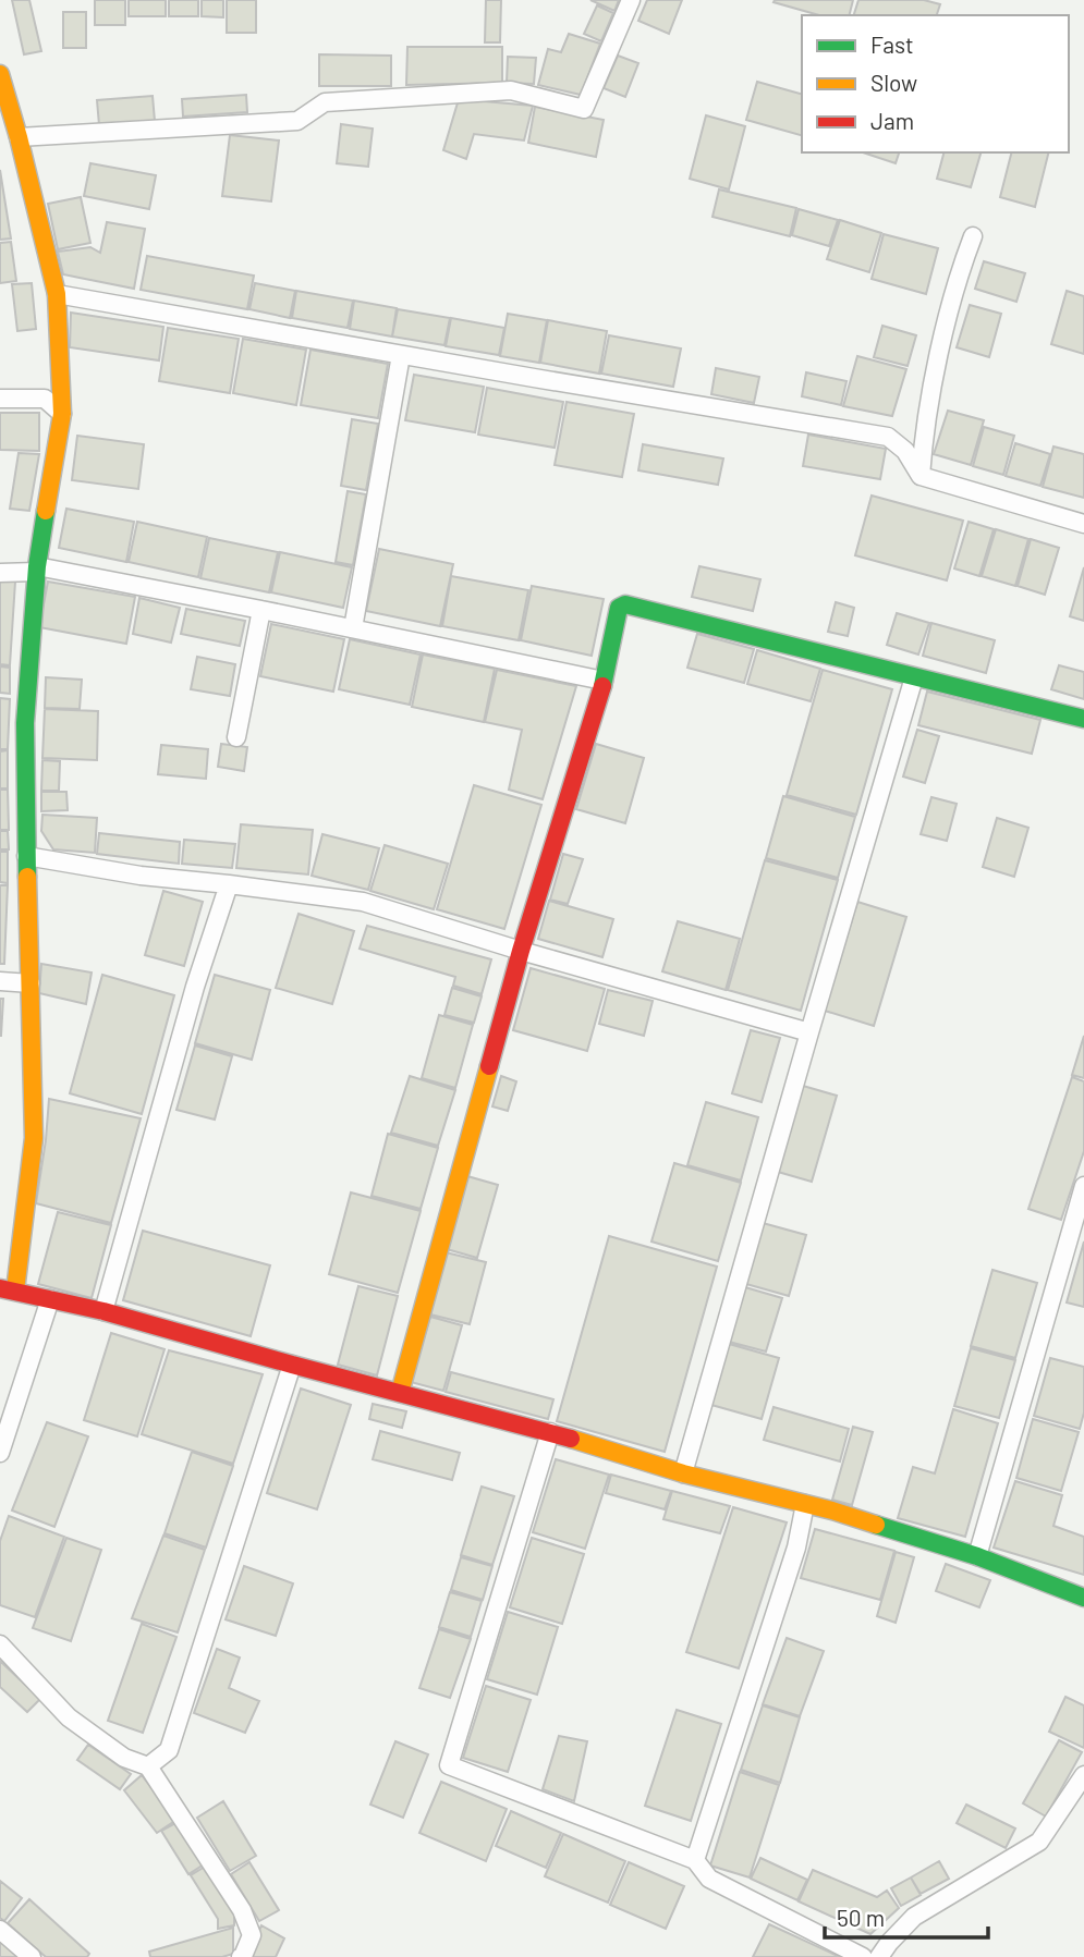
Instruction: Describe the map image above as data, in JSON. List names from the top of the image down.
{
  "legend": ["Fast", "Slow", "Jam"],
  "scale_bar": "50 m"
}
